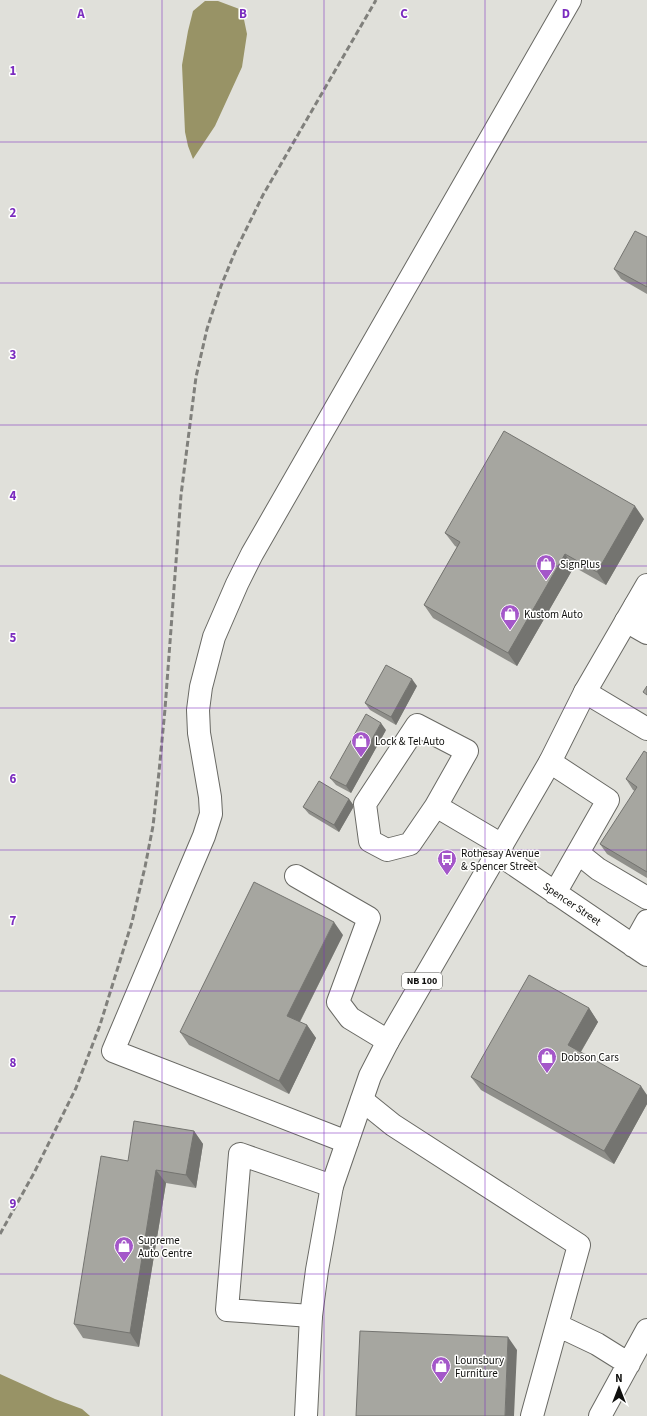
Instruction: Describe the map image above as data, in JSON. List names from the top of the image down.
{
  "streets": {
    "main road": ["Spencer Street", "NB 100"]
  },
  "crossings": [
    ["Spencer Street", "NB 100"]
  ],
  "places": {
    "shop": [
      "SignPlus",
      "Kustom Auto",
      "Lock & Tel Auto",
      "Dobson Cars",
      "Supreme Auto Centre",
      "Lounsbury Furniture"
    ],
    "bus stop": ["Rothesay Avenue & Spencer Street"]
  },
  "north": "top",
  "grid": {
    "columns": [
      "A",
      "B",
      "C",
      "D"
    ],
    "rows": [
      "1",
      "2",
      "3",
      "4",
      "5",
      "6",
      "7",
      "8",
      "9"
    ]
  }
}
